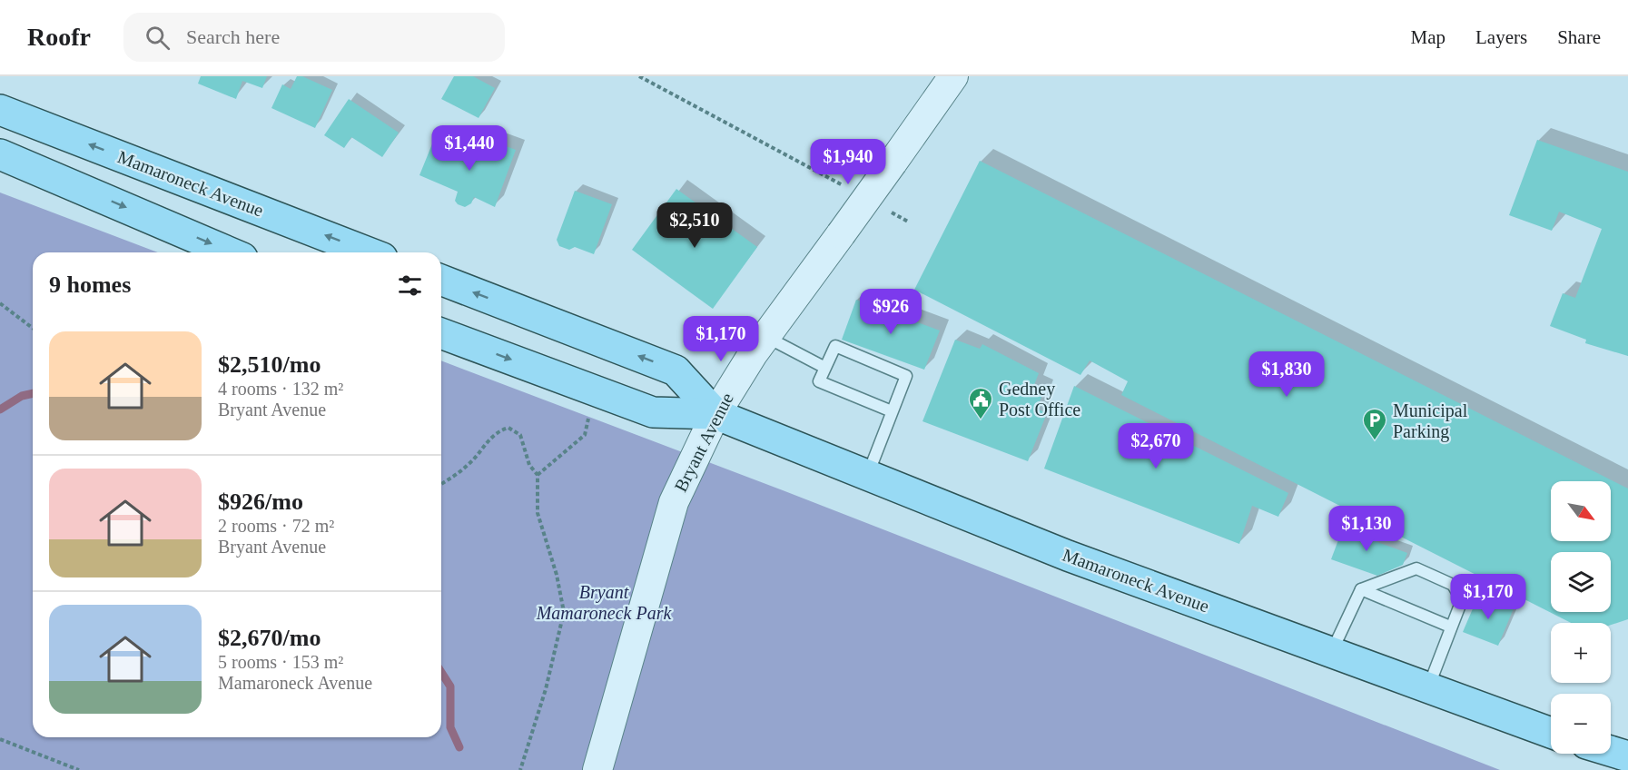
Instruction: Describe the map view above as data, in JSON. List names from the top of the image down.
{
  "streets": {
    "main road": ["Mamaroneck Avenue"],
    "street": ["Bryant Avenue"]
  },
  "crossings": [
    ["Mamaroneck Avenue", "Bryant Avenue"]
  ],
  "parks": ["Bryant Mamaroneck Park"],
  "places": {
    "public building": ["Gedney Post Office"],
    "parking": ["Municipal Parking"]
  },
  "north": "bottom right",
  "page": {
    "header": "Roofr",
    "search": "Search here",
    "nav": ["Map", "Layers", "Share"],
    "price": [
      "$1,440",
      "$1,940",
      "$2,510",
      "$926",
      "$1,170",
      "$1,830",
      "$2,670",
      "$1,130",
      "$1,170"
    ],
    "heading": "9 homes",
    "list": [
      {
        "name": "$2,510/mo",
        "note": "4 rooms · 132 m² · Bryant Avenue"
      },
      {
        "name": "$926/mo",
        "note": "2 rooms · 72 m² · Bryant Avenue"
      },
      {
        "name": "$2,670/mo",
        "note": "5 rooms · 153 m² · Mamaroneck Avenue"
      }
    ],
    "map_buttons": ["+", "−"]
  }
}
